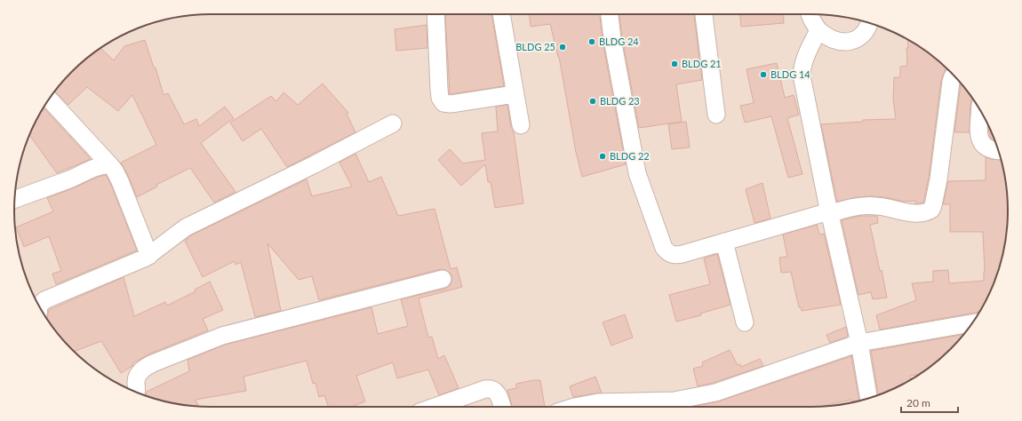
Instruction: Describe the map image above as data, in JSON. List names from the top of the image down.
{
  "places": [
    "BLDG 24",
    "BLDG 25",
    "BLDG 21",
    "BLDG 14",
    "BLDG 23",
    "BLDG 22"
  ],
  "scale_bar": "20 m"
}
